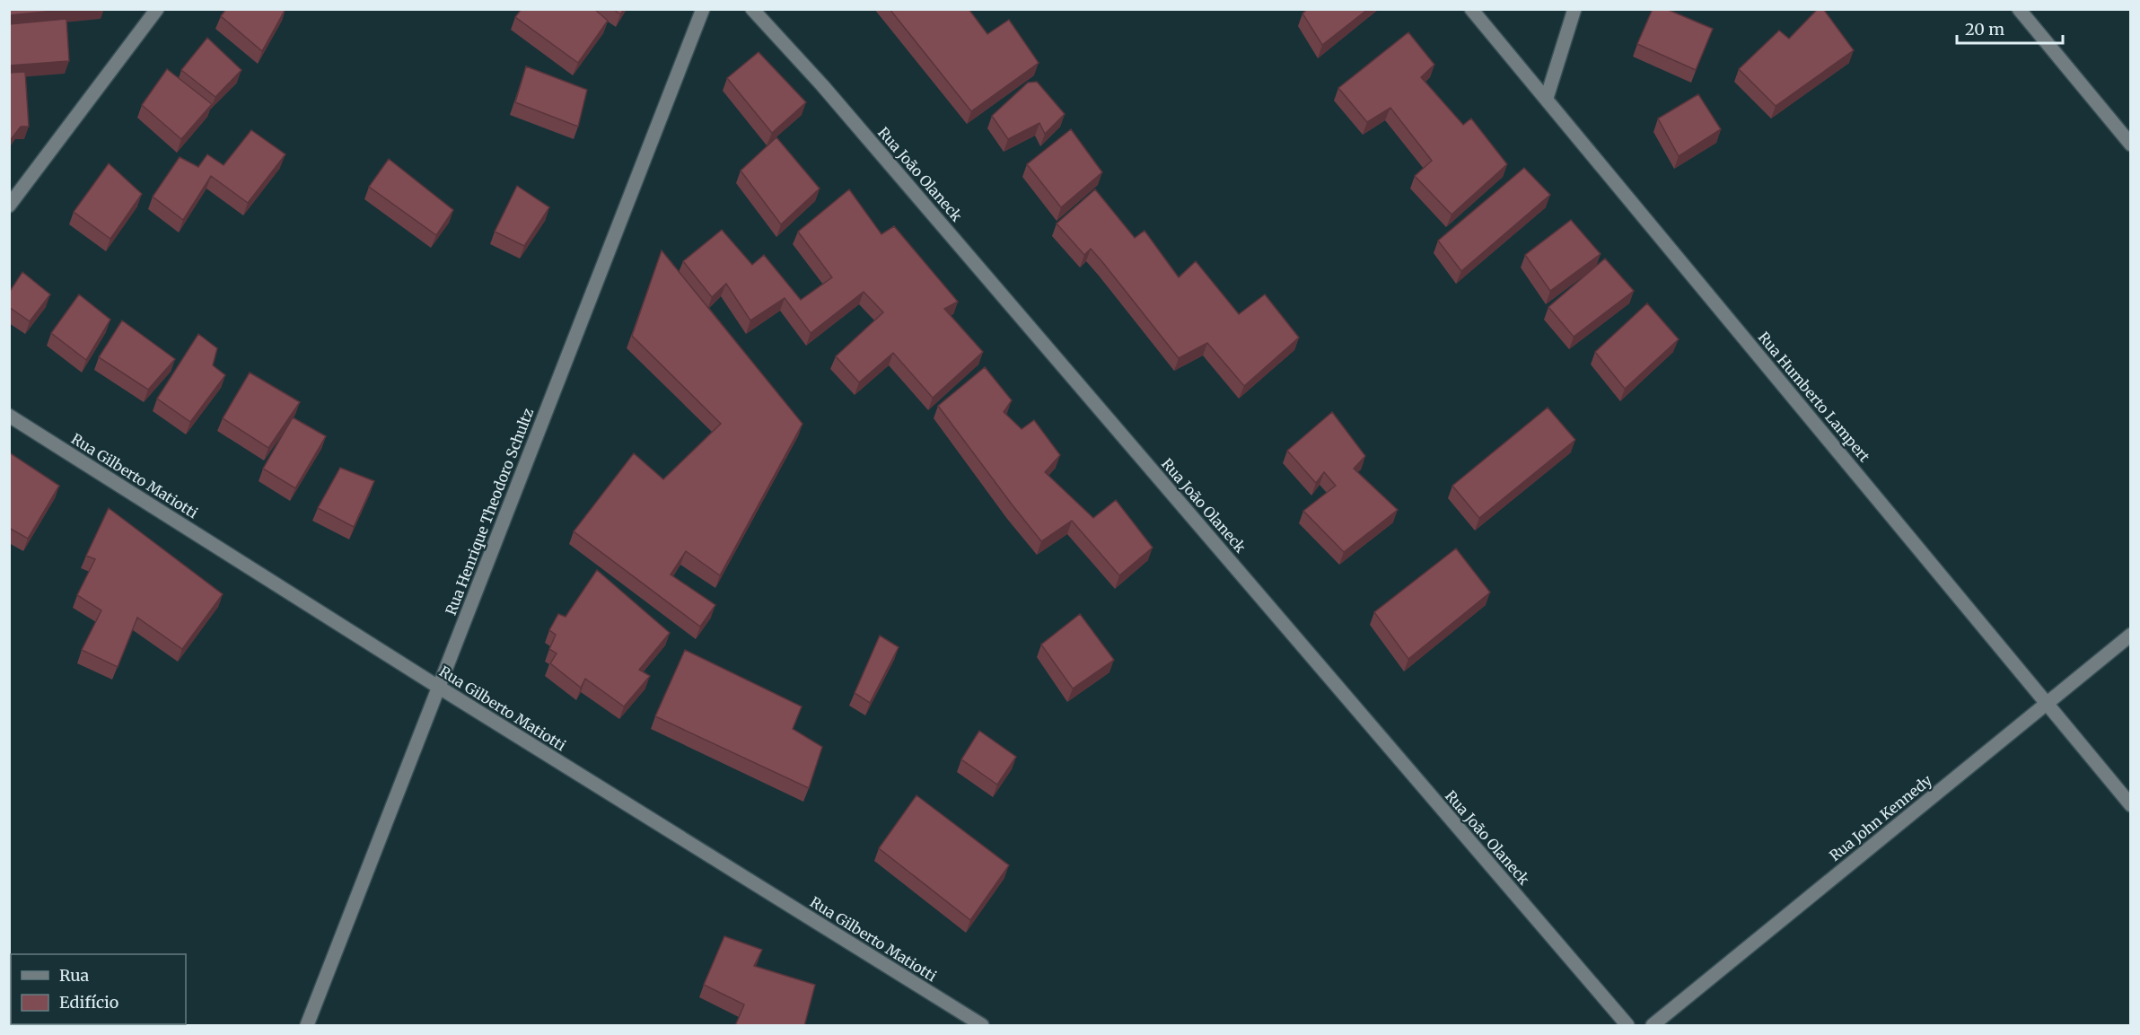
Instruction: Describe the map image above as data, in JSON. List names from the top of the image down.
{
  "streets": {
    "street": [
      "Rua João Olaneck",
      "Rua Humberto Lampert",
      "Rua Gilberto Matiotti",
      "Rua Henrique Theodoro Schultz",
      "Rua John Kennedy"
    ]
  },
  "crossings": [
    ["Rua Humberto Lampert", "Rua John Kennedy"],
    ["Rua Gilberto Matiotti", "Rua Henrique Theodoro Schultz"]
  ],
  "legend": ["Rua", "Edifício"],
  "scale_bar": "20 m"
}
